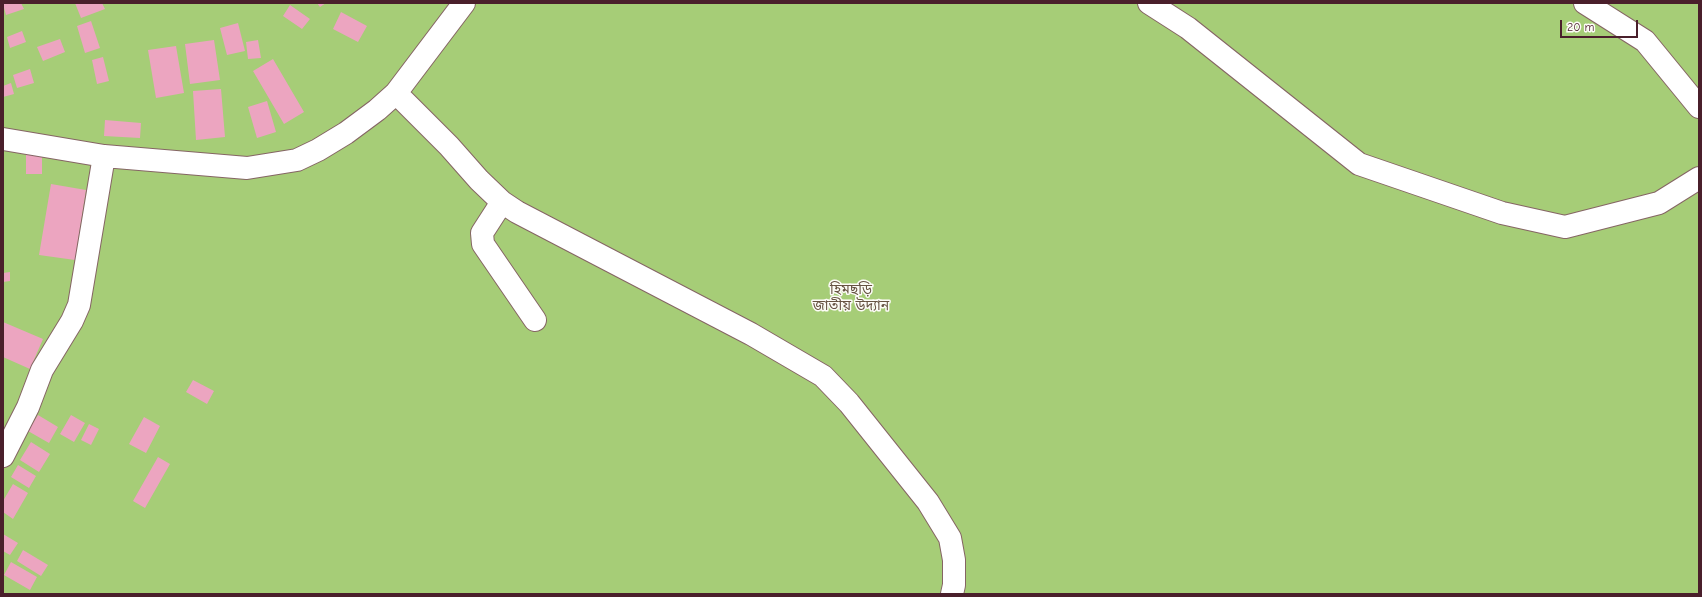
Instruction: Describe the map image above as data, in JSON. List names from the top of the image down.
{
  "parks": ["হিমছড়ি জাতীয় উদ্যান"],
  "scale_bar": "20 m"
}
